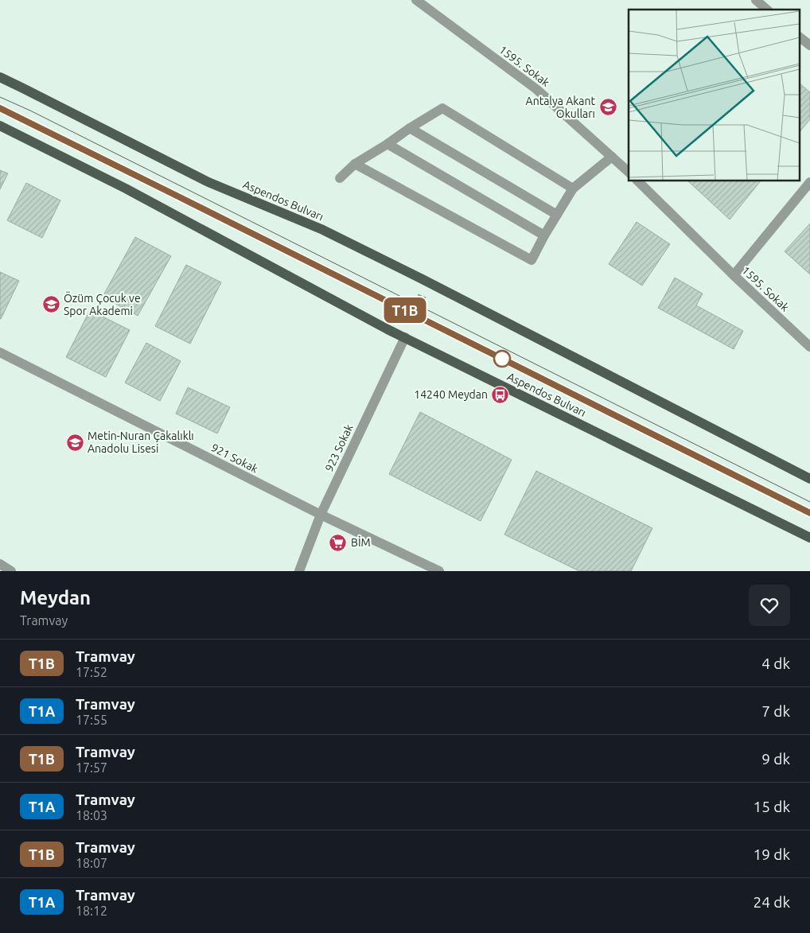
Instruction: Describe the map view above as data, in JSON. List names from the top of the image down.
{
  "streets": {
    "main road": ["Aspendos Bulvarı"],
    "street": ["1595. Sokak", "923 Sokak", "921 Sokak"]
  },
  "crossings": [
    ["Aspendos Bulvarı", "923 Sokak"],
    ["923 Sokak", "921 Sokak"]
  ],
  "places": {
    "school or university": ["Antalya Akant Okulları", "Özüm Çocuk ve Spor Akademi", "Metin-Nuran Çakalıklı Anadolu Lisesi"],
    "bus stop": ["14240 Meydan"],
    "supermarket": ["BİM"]
  },
  "lines": ["tram line T1B"],
  "page": {
    "on_map": "T1B",
    "heading": ["Meydan", "Tramvay"],
    "list": [
      {
        "mark": "T1B",
        "name": "Tramvay",
        "note": "17:52",
        "value": "4 dk"
      },
      {
        "mark": "T1A",
        "name": "Tramvay",
        "note": "17:55",
        "value": "7 dk"
      },
      {
        "mark": "T1B",
        "name": "Tramvay",
        "note": "17:57",
        "value": "9 dk"
      },
      {
        "mark": "T1A",
        "name": "Tramvay",
        "note": "18:03",
        "value": "15 dk"
      },
      {
        "mark": "T1B",
        "name": "Tramvay",
        "note": "18:07",
        "value": "19 dk"
      },
      {
        "mark": "T1A",
        "name": "Tramvay",
        "note": "18:12",
        "value": "24 dk"
      }
    ]
  }
}
